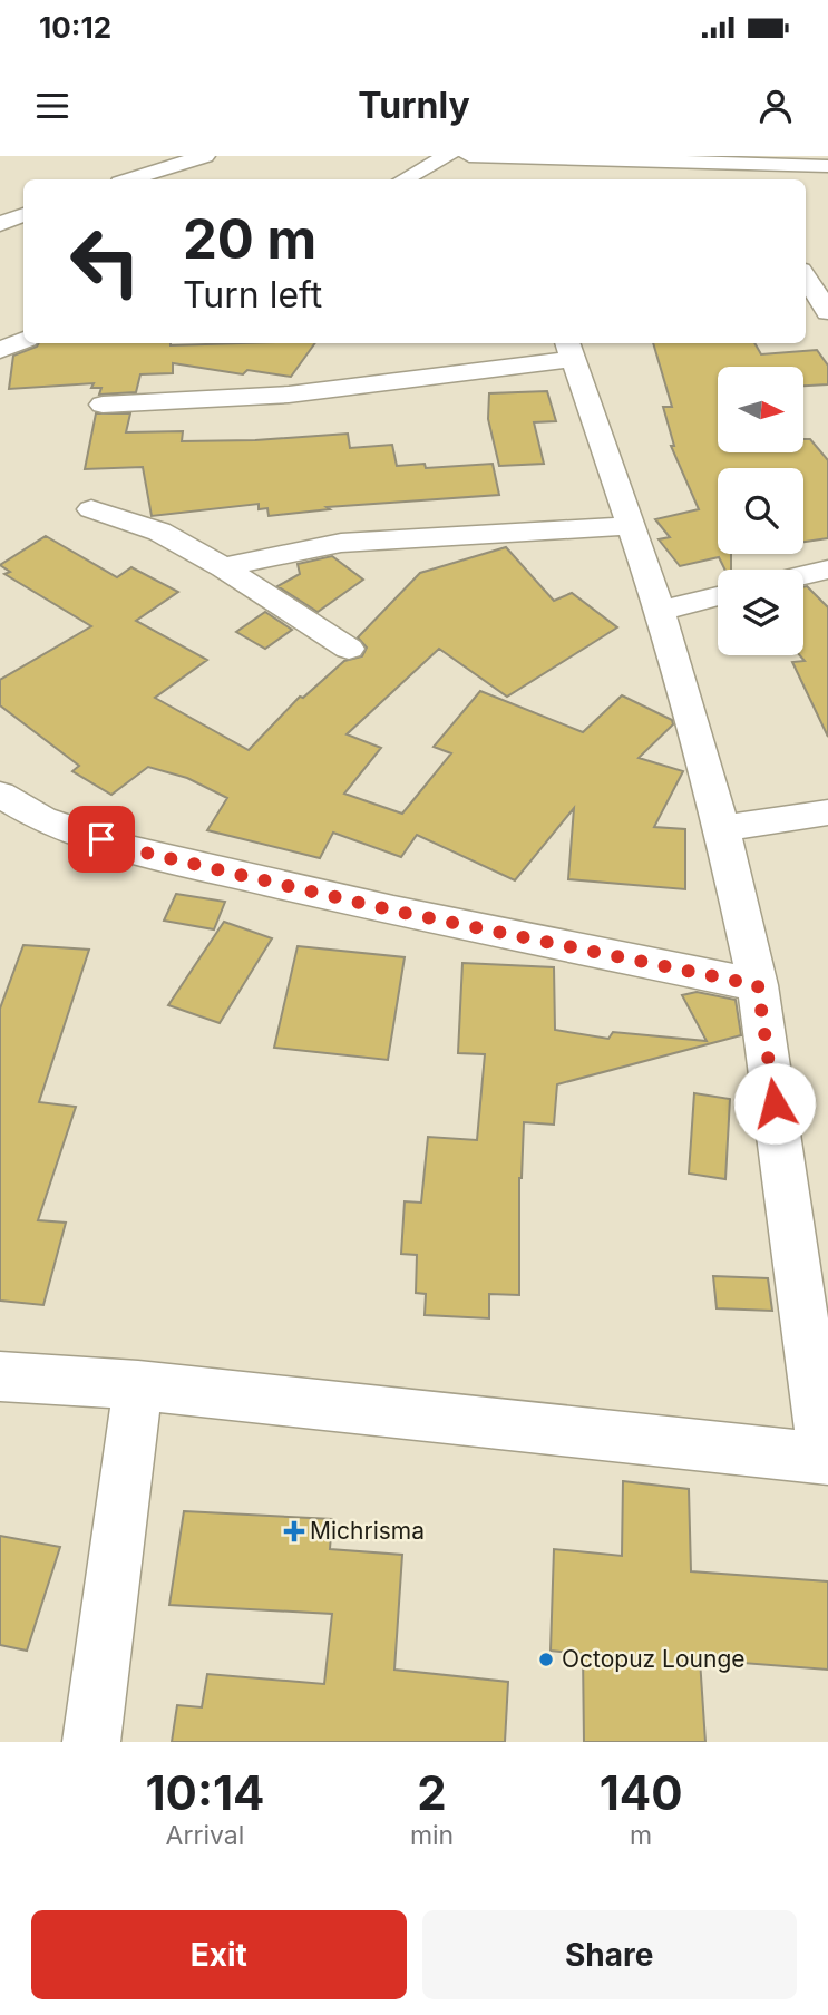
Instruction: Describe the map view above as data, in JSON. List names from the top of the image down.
{
  "places": {
    "health": ["Michrisma"],
    "other": ["Octopuz Lounge"]
  },
  "north": "right",
  "page": {
    "status": "10:12",
    "header": "Turnly",
    "turn": ["20 m", "Turn left"],
    "eta": [
      "10:14",
      "Arrival",
      "2",
      "min",
      "140",
      "m"
    ],
    "buttons": ["Exit", "Share"]
  }
}
